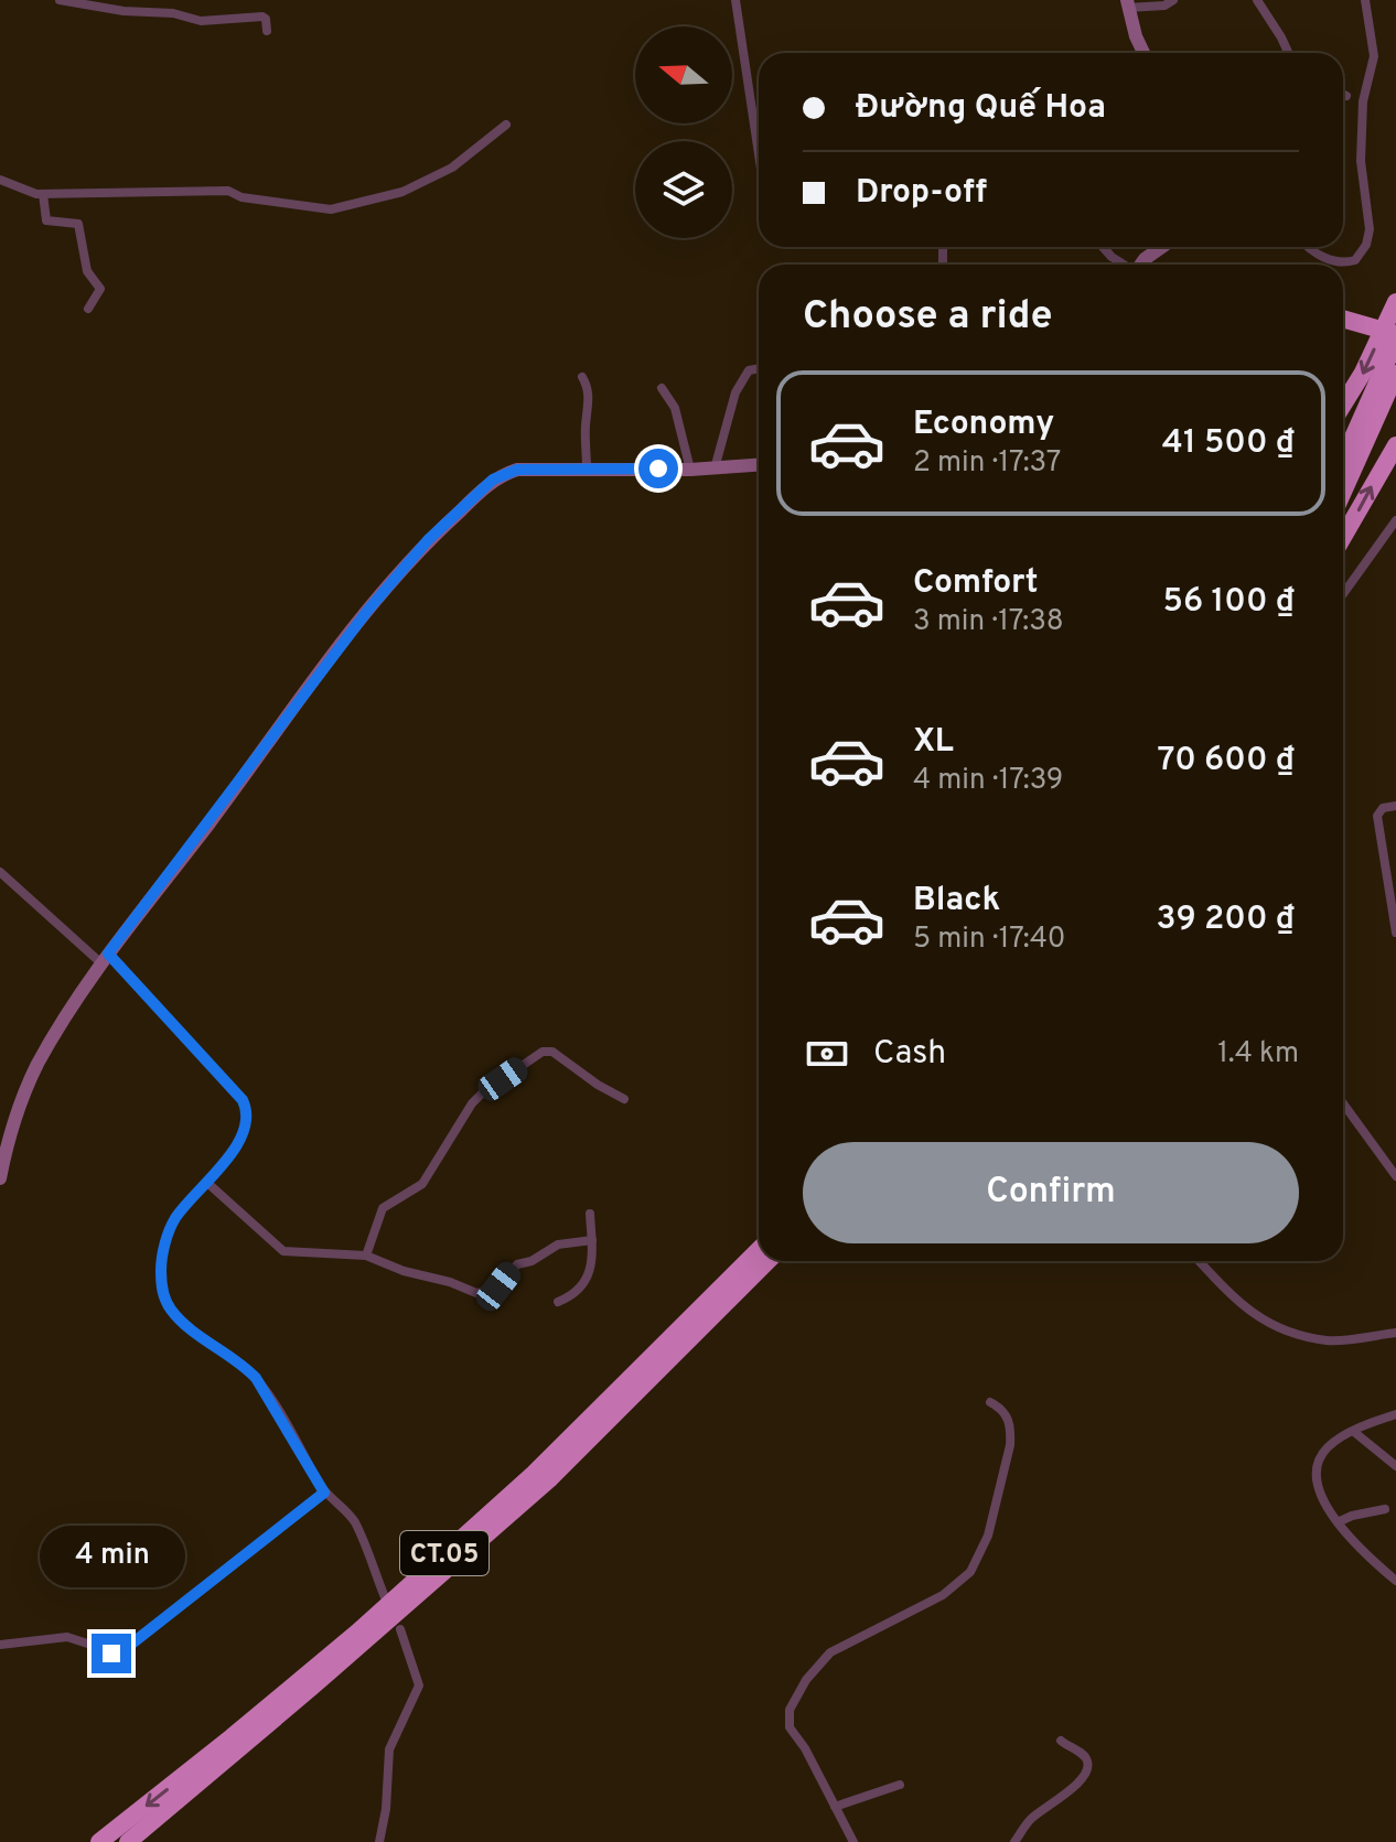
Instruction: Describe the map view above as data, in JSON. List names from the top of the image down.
{
  "streets": {
    "highway": ["CT.05"]
  },
  "north": "left",
  "page": {
    "banner": ["Đường Quế Hoa", "Drop-off"],
    "heading": "Choose a ride",
    "list": [
      {
        "name": "Economy",
        "note": "2 min · 17:37",
        "value": "41 500 ₫"
      },
      {
        "name": "Comfort",
        "note": "3 min · 17:38",
        "value": "56 100 ₫"
      },
      {
        "name": "XL",
        "note": "4 min · 17:39",
        "value": "70 600 ₫"
      },
      {
        "name": "Black",
        "note": "5 min · 17:40",
        "value": "39 200 ₫"
      }
    ],
    "pay": ["Cash", "1.4 km"],
    "buttons": "Confirm",
    "bubble": "4 min"
  }
}
